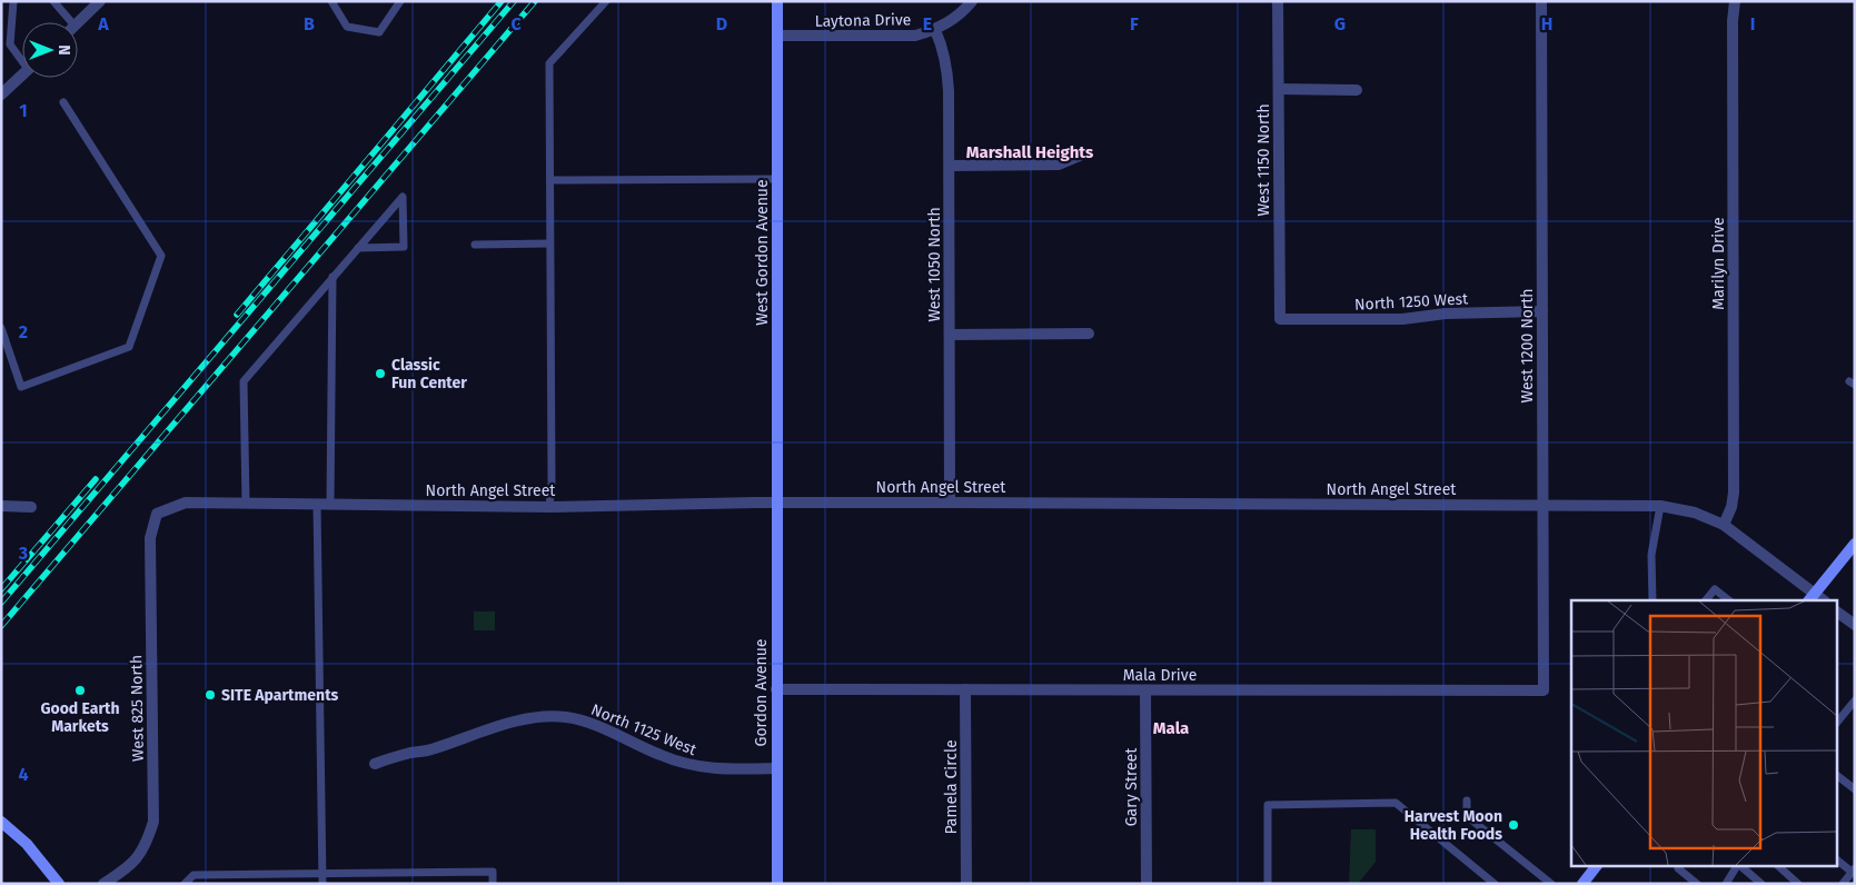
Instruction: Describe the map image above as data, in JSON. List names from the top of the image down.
{
  "streets": {
    "main road": ["West Gordon Avenue", "Gordon Avenue"],
    "street": [
      "Laytona Drive",
      "West 1150 North",
      "Marilyn Drive",
      "West 1050 North",
      "North 1250 West",
      "West 1200 North",
      "North Angel Street",
      "Mala Drive",
      "West 825 North",
      "North 1125 West",
      "Pamela Circle",
      "Gary Street"
    ]
  },
  "crossings": [
    ["Laytona Drive", "West Gordon Avenue"],
    ["Laytona Drive", "West 1050 North"],
    ["West 1150 North", "North 1250 West"],
    ["West Gordon Avenue", "North Angel Street"],
    ["West Gordon Avenue", "Gordon Avenue"],
    ["Marilyn Drive", "North Angel Street"],
    ["West 1050 North", "North Angel Street"],
    ["North 1250 West", "West 1200 North"],
    ["West 1200 North", "North Angel Street"],
    ["West 1200 North", "Mala Drive"],
    ["North Angel Street", "Gordon Avenue"],
    ["North Angel Street", "West 825 North"],
    ["Mala Drive", "Gordon Avenue"],
    ["Mala Drive", "Pamela Circle"],
    ["Mala Drive", "Gary Street"],
    ["Gordon Avenue", "North 1125 West"]
  ],
  "districts": ["Marshall Heights", "Mala"],
  "places": [
    "Classic Fun Center",
    "Good Earth Markets",
    "SITE Apartments",
    "Harvest Moon Health Foods"
  ],
  "north": "right",
  "grid": {
    "columns": [
      "A",
      "B",
      "C",
      "D",
      "E",
      "F",
      "G",
      "H",
      "I"
    ],
    "rows": [
      "1",
      "2",
      "3",
      "4"
    ]
  }
}
